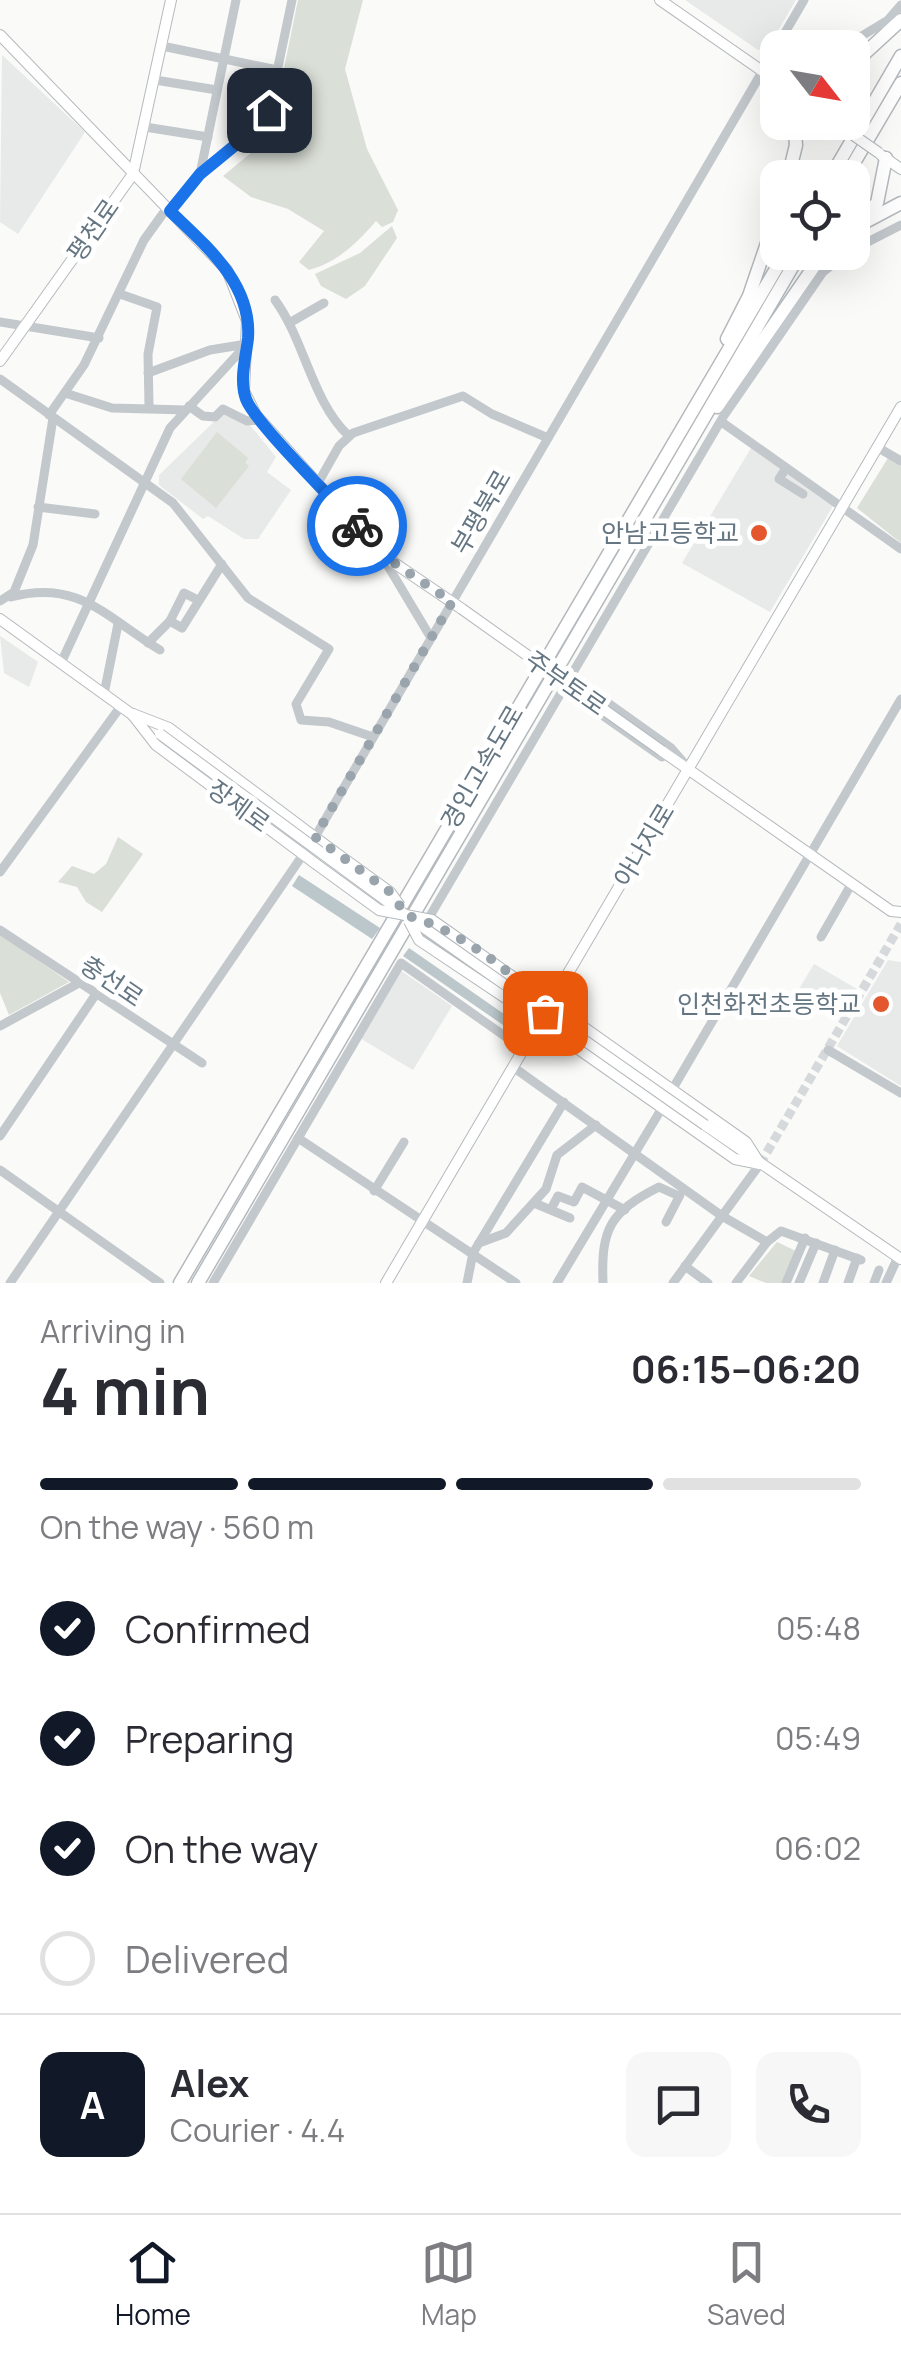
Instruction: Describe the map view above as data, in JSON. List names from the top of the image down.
{
  "streets": {
    "highway": ["경인고속도로"],
    "main road": [
      "평천로",
      "주부토로",
      "장제로",
      "아나지로"
    ],
    "street": ["부평북로", "충선로"]
  },
  "crossings": [
    ["평천로", "주부토로"],
    ["부평북로", "주부토로"],
    ["부평북로", "장제로"],
    ["부평북로", "충선로"],
    ["주부토로", "아나지로"],
    ["장제로", "아나지로"]
  ],
  "places": ["안남고등학교", "인천화전초등학교"],
  "north": "bottom right",
  "page": {
    "heading": ["4 min", "Arriving in", "06:15–06:20"],
    "panel": ["Alex", "Courier · 4.4"],
    "bar": "On the way · 560 m",
    "list": [
      ["Confirmed", "05:48"],
      ["Preparing", "05:49"],
      ["On the way", "06:02"],
      "Delivered"
    ],
    "round": "A",
    "tabs": ["Home", "Map", "Saved"]
  }
}
